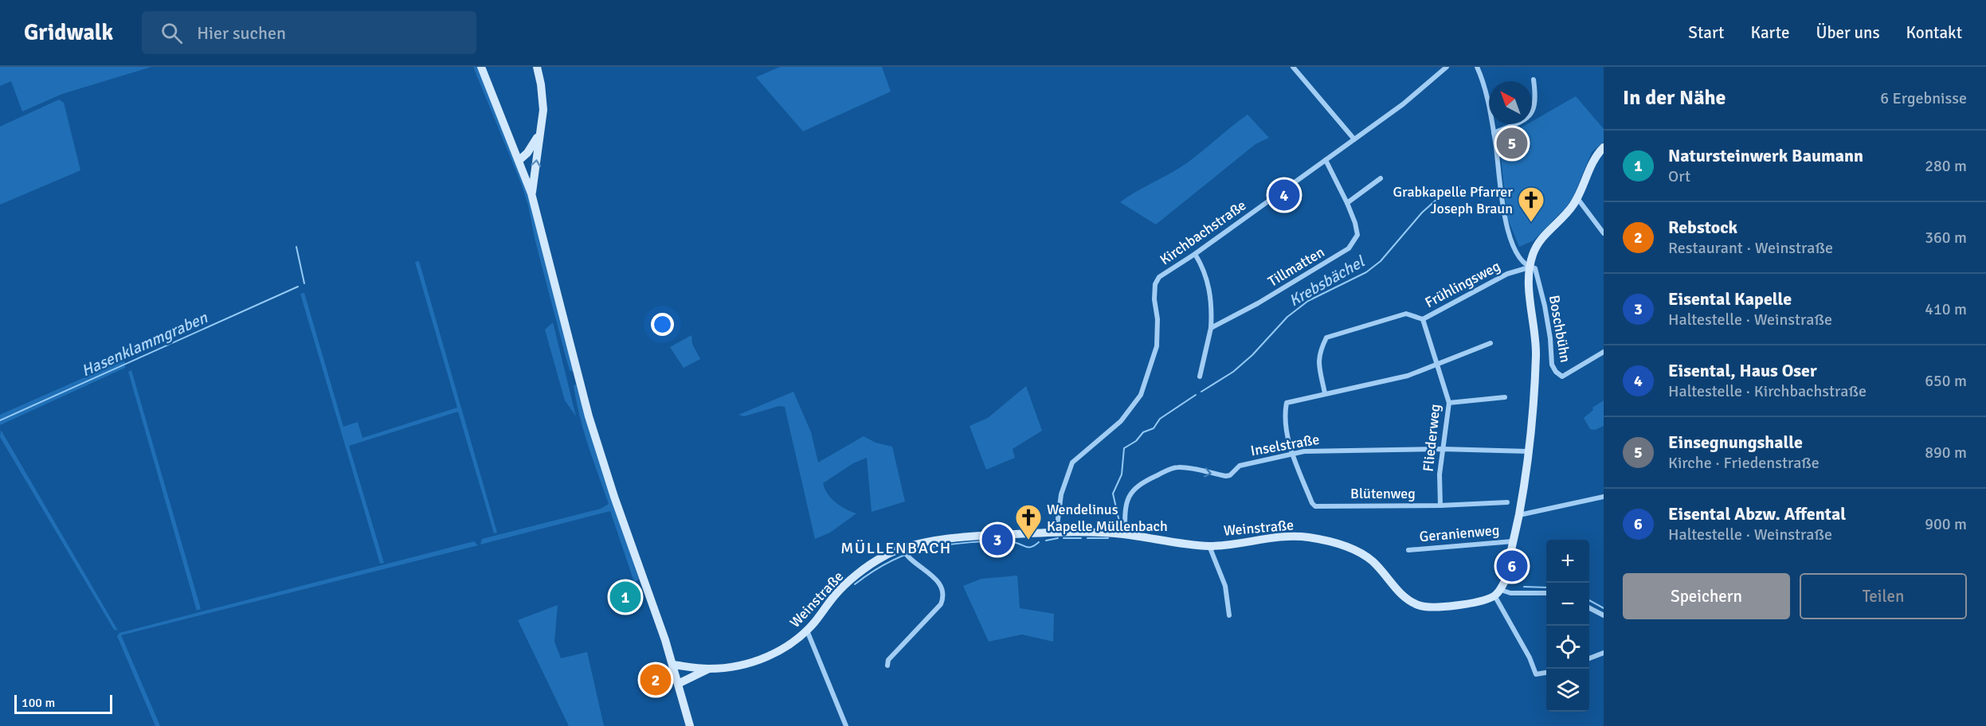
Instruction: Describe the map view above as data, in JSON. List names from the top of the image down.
{
  "streets": {
    "main road": ["Weinstraße"],
    "street": [
      "Kirchbachstraße",
      "Tillmatten",
      "Frühlingsweg",
      "Boschbühn",
      "Fliederweg",
      "Inselstraße",
      "Blütenweg",
      "Geranienweg"
    ]
  },
  "crossings": [
    ["Kirchbachstraße", "Tillmatten"],
    ["Kirchbachstraße", "Weinstraße"],
    ["Frühlingsweg", "Boschbühn"],
    ["Frühlingsweg", "Fliederweg"],
    ["Fliederweg", "Inselstraße"],
    ["Fliederweg", "Blütenweg"],
    ["Inselstraße", "Blütenweg"],
    ["Inselstraße", "Weinstraße"]
  ],
  "one_way": ["Inselstraße"],
  "districts": ["MÜLLENBACH"],
  "water": ["Krebsbächel", "Hasenklammgraben"],
  "places": {
    "church": ["Grabkapelle Pfarrer Joseph Braun", "Wendelinus Kapelle Müllenbach"]
  },
  "scale_bar": "100 m",
  "north": "top left",
  "page": {
    "header": "Gridwalk",
    "search": "Hier suchen",
    "nav": [
      "Start",
      "Karte",
      "Über uns",
      "Kontakt"
    ],
    "heading": ["In der Nähe", "6 Ergebnisse"],
    "pins": [
      "5",
      "4",
      "3",
      "6",
      "1",
      "2"
    ],
    "list": [
      {
        "mark": "1",
        "name": "Natursteinwerk Baumann",
        "note": "Ort",
        "value": "280 m"
      },
      {
        "mark": "2",
        "name": "Rebstock",
        "note": "Restaurant · Weinstraße",
        "value": "360 m"
      },
      {
        "mark": "3",
        "name": "Eisental Kapelle",
        "note": "Haltestelle · Weinstraße",
        "value": "410 m"
      },
      {
        "mark": "4",
        "name": "Eisental, Haus Oser",
        "note": "Haltestelle · Kirchbachstraße",
        "value": "650 m"
      },
      {
        "mark": "5",
        "name": "Einsegnungshalle",
        "note": "Kirche · Friedenstraße",
        "value": "890 m"
      },
      {
        "mark": "6",
        "name": "Eisental Abzw. Affental",
        "note": "Haltestelle · Weinstraße",
        "value": "900 m"
      }
    ],
    "map_buttons": ["+", "−"],
    "buttons": ["Speichern", "Teilen"],
    "scale": "100 m"
  }
}
